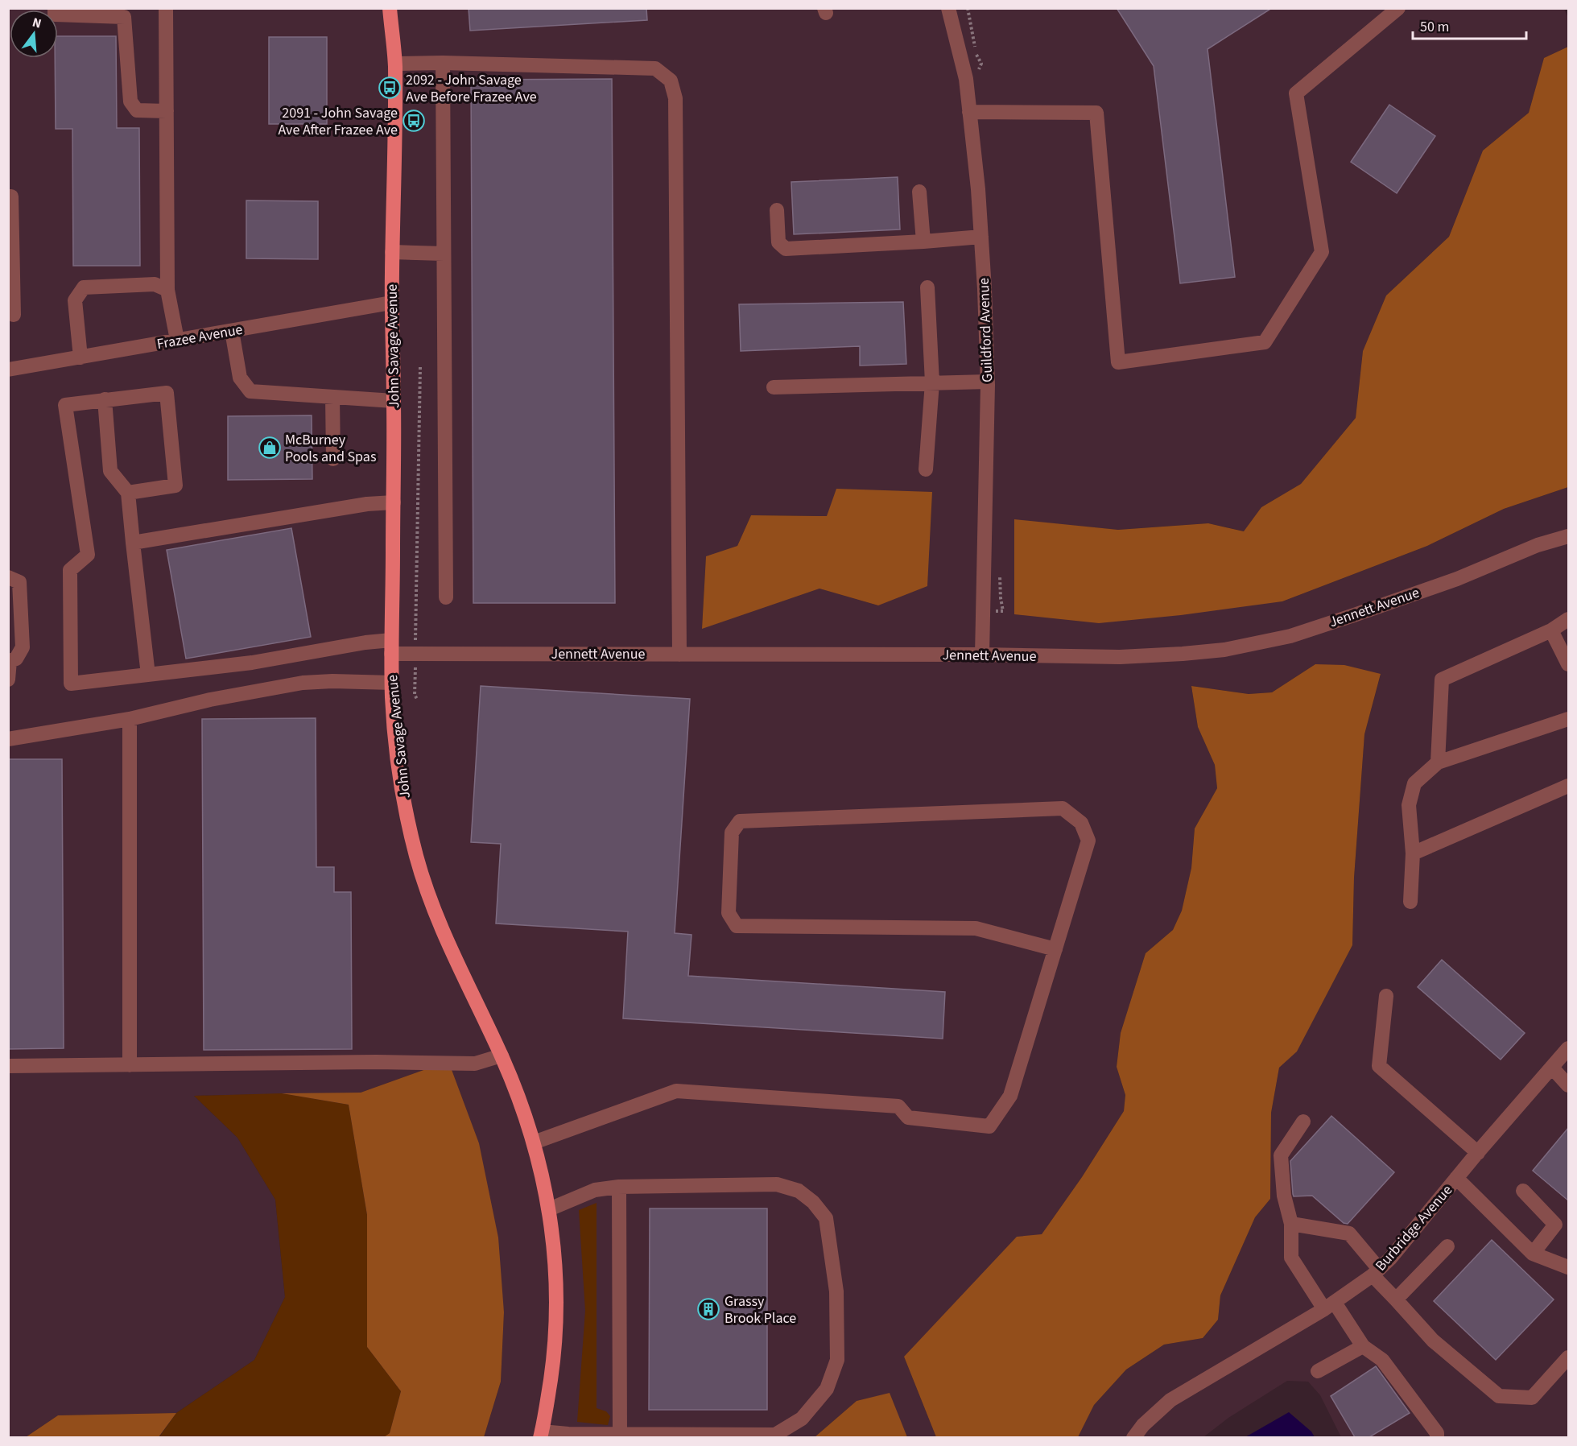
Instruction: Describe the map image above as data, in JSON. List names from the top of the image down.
{
  "streets": {
    "main road": ["John Savage Avenue"],
    "street": [
      "Guildford Avenue",
      "Frazee Avenue",
      "Jennett Avenue",
      "Burbridge Avenue"
    ]
  },
  "crossings": [
    ["Guildford Avenue", "Jennett Avenue"],
    ["Frazee Avenue", "John Savage Avenue"],
    ["John Savage Avenue", "Jennett Avenue"]
  ],
  "places": {
    "bus stop": ["2092 - John Savage Ave Before Frazee Ave", "2091 - John Savage Ave After Frazee Ave"],
    "shop": ["McBurney Pools and Spas"],
    "building": ["Grassy Brook Place"]
  },
  "scale_bar": "50 m",
  "north": "top"
}
